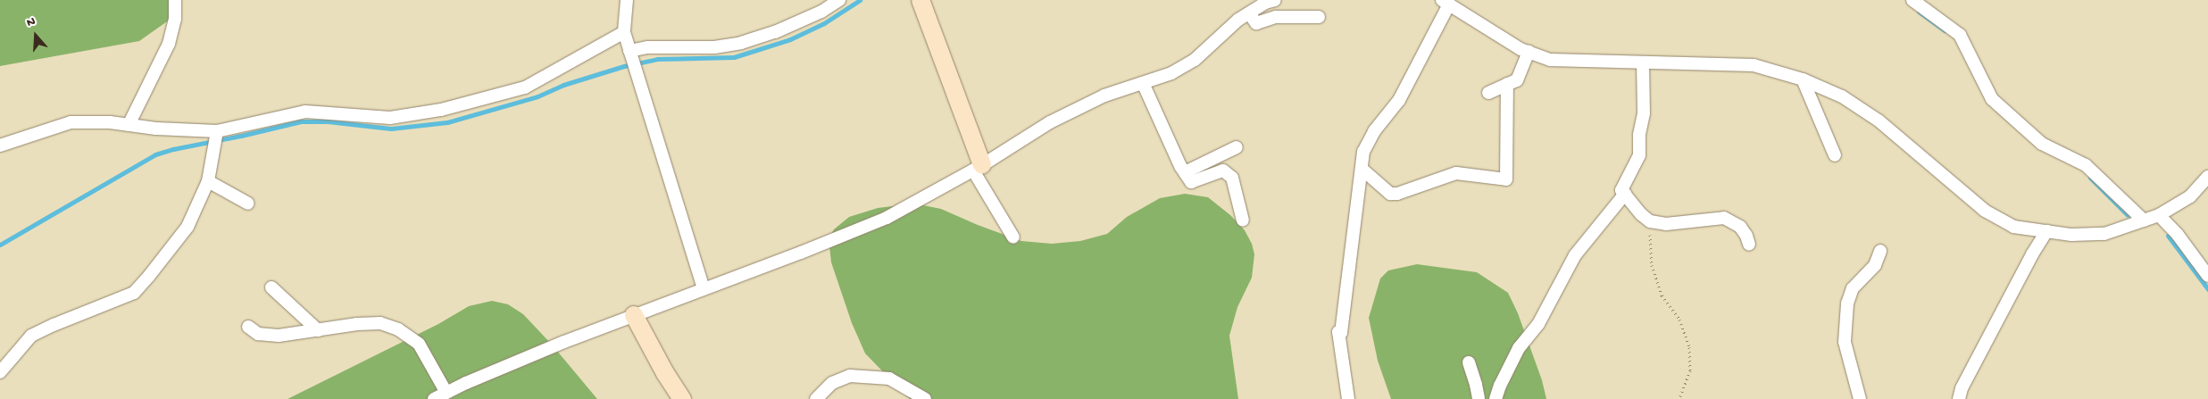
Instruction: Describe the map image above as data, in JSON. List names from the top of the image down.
{
  "north": "top"
}
